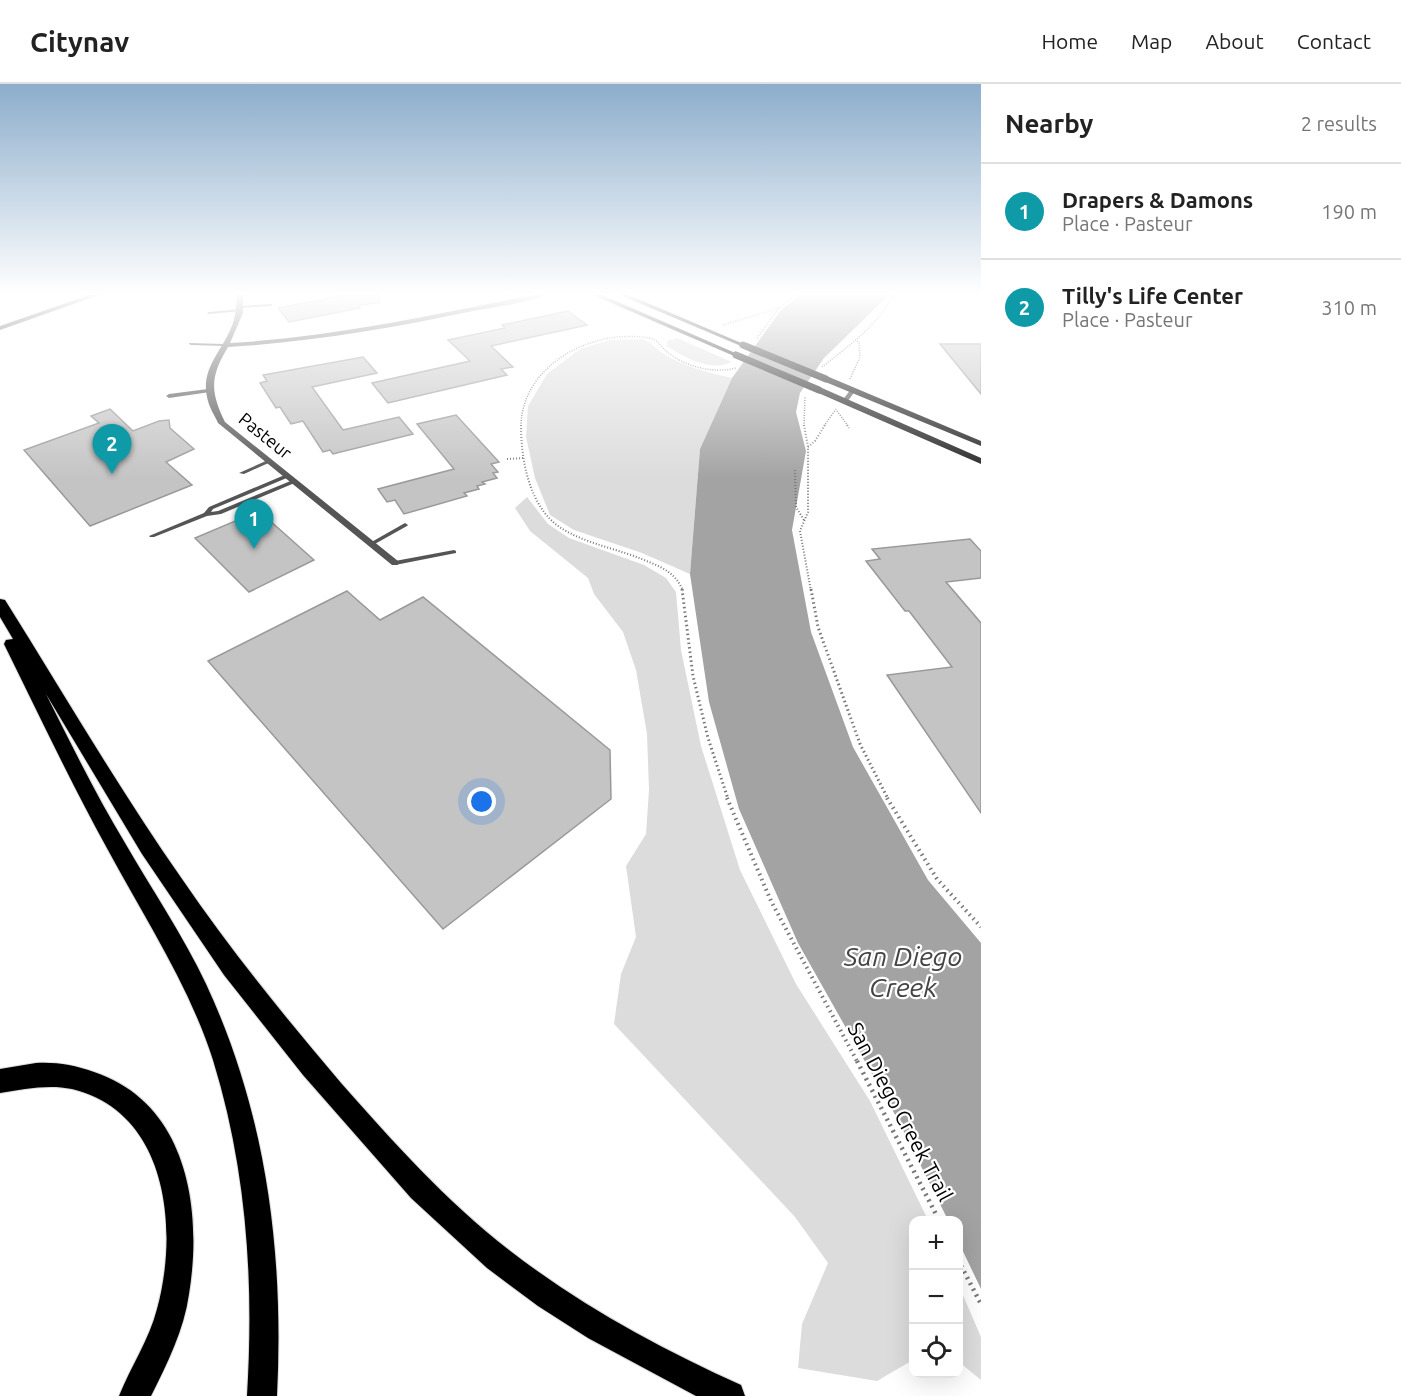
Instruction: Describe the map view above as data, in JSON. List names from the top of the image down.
{
  "streets": {
    "street": ["Pasteur"],
    "path": ["San Diego Creek Trail"]
  },
  "water": ["San Diego Creek"],
  "page": {
    "header": "Citynav",
    "nav": [
      "Home",
      "Map",
      "About",
      "Contact"
    ],
    "heading": ["Nearby", "2 results"],
    "list": [
      {
        "mark": "1",
        "name": "Drapers & Damons",
        "note": "Place · Pasteur",
        "value": "190 m"
      },
      {
        "mark": "2",
        "name": "Tilly's Life Center",
        "note": "Place · Pasteur",
        "value": "310 m"
      }
    ],
    "pins": ["2", "1"],
    "map_buttons": ["+", "−"]
  }
}
